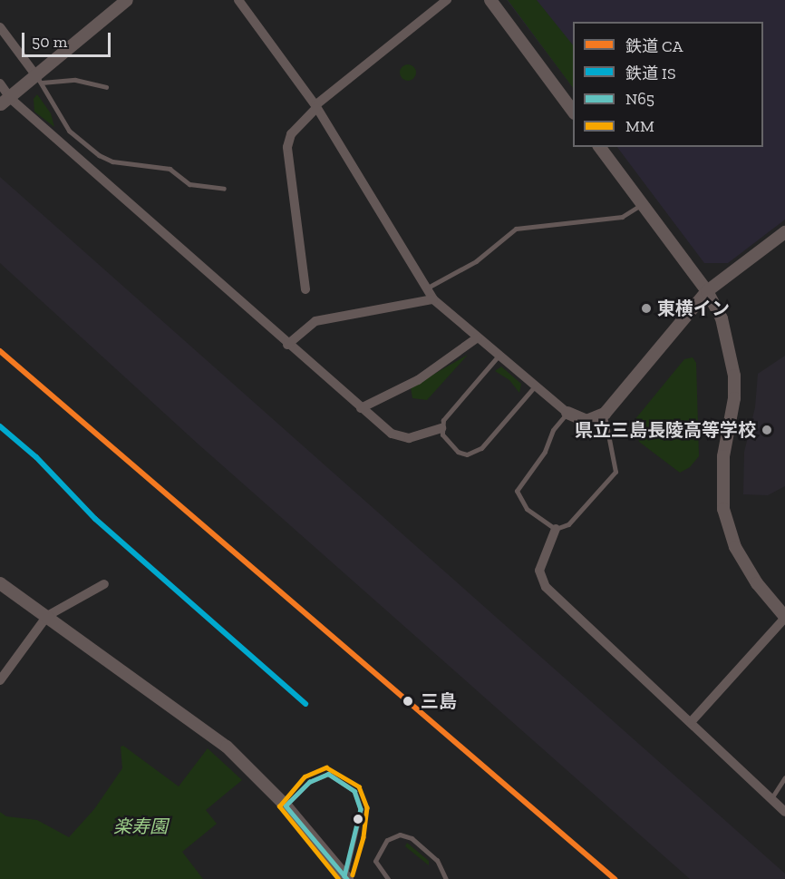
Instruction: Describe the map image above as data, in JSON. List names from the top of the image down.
{
  "parks": ["楽寿園"],
  "places": ["東横イン", "県立三島長陵高等学校", "三島"],
  "lines": [
    "rail line CA",
    "rail line IS",
    "transit line MM",
    "transit line N65"
  ],
  "legend": [
    "鉄道 CA",
    "鉄道 IS",
    "N65",
    "MM"
  ],
  "scale_bar": "50 m"
}
